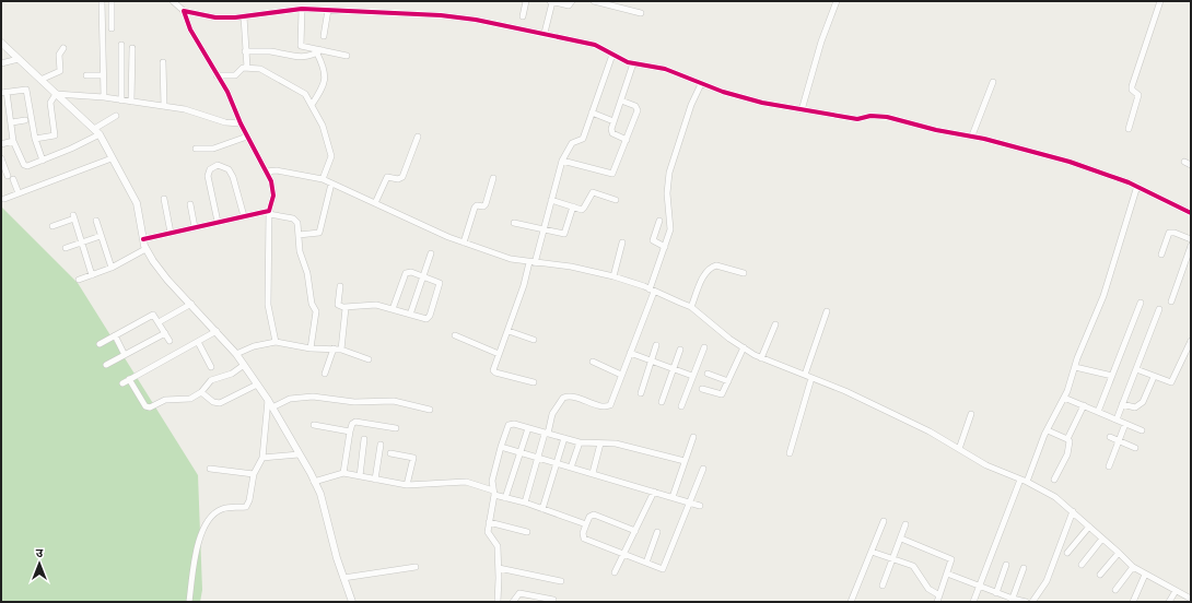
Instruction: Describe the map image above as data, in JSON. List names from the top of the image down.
{
  "north": "top"
}
